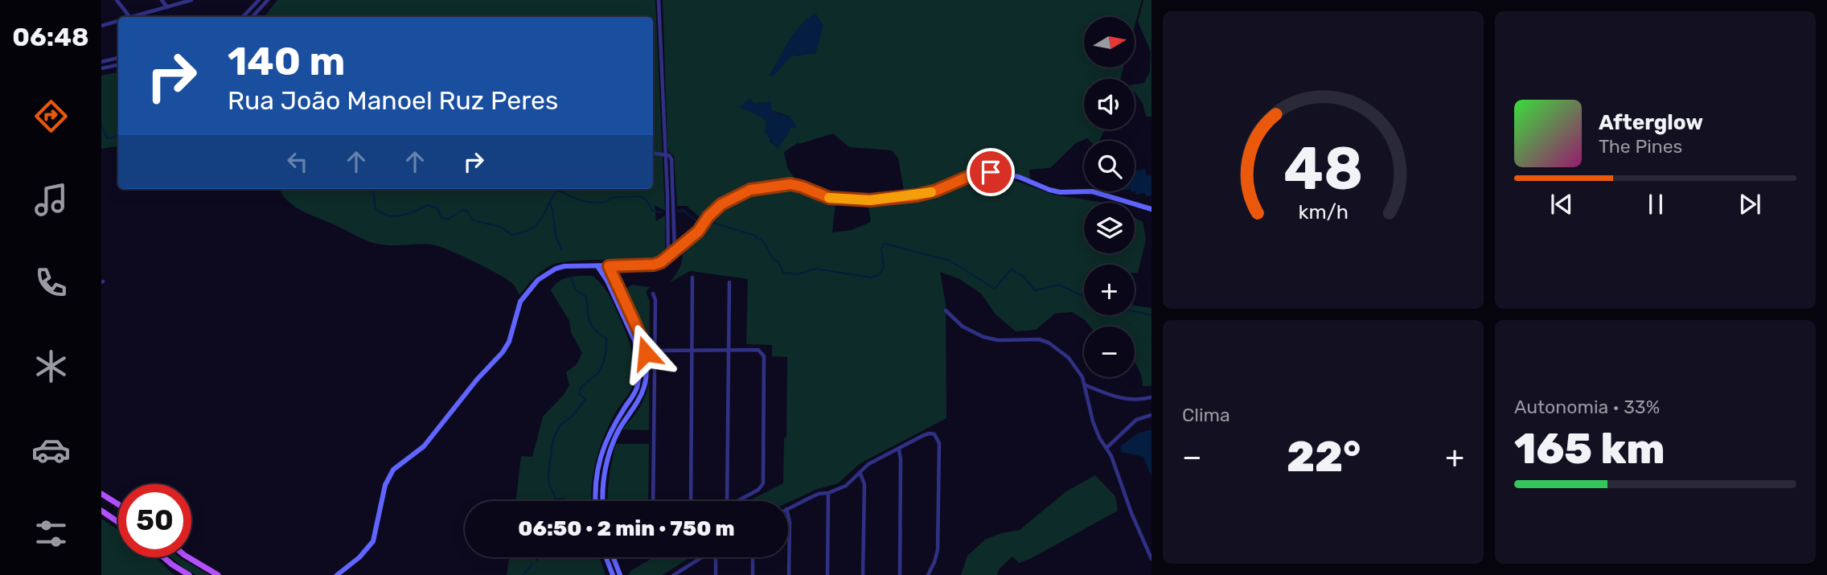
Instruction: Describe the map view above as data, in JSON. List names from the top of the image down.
{
  "north": "right",
  "page": {
    "tabs": "06:48",
    "map_buttons": ["+", "−"],
    "turn": ["140 m", "Rua João Manoel Ruz Peres"],
    "song": ["Afterglow", "The Pines"],
    "tile": [
      "Clima",
      ["Autonomia · 33%", "165 km"]
    ],
    "heat": ["−", "22°", "+"],
    "limit": "50",
    "trip": "06:50 · 2 min · 750 m",
    "gauge": ["48", "km/h"]
  }
}
